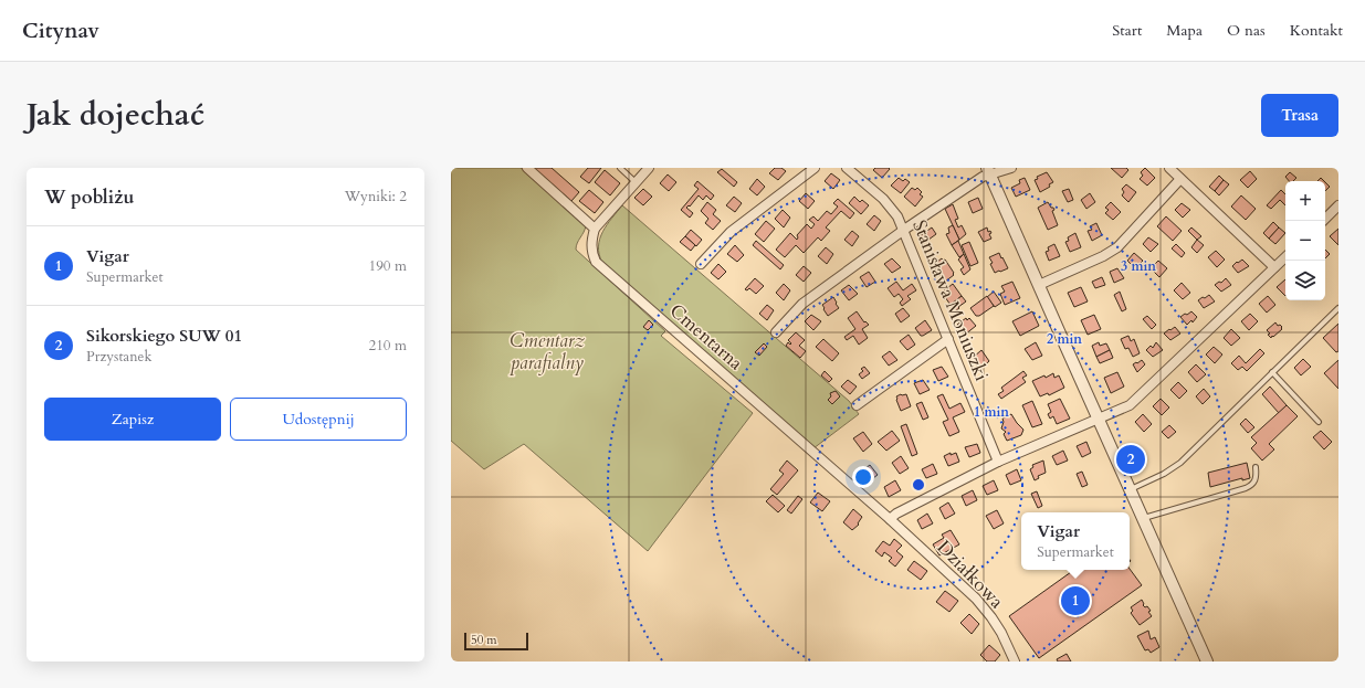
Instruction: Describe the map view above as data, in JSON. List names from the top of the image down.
{
  "streets": {
    "street": ["Stanisława Moniuszki", "Cmentarna", "Działkowa"]
  },
  "crossings": [
    ["Cmentarna", "Działkowa"]
  ],
  "parks": ["Cmentarz parafialny"],
  "scale_bar": "50 m",
  "page": {
    "header": "Citynav",
    "nav": [
      "Start",
      "Mapa",
      "O nas",
      "Kontakt"
    ],
    "title": "Jak dojechać",
    "buttons": [
      "Trasa",
      ["Zapisz", "Udostępnij"]
    ],
    "heading": ["W pobliżu", "Wyniki: 2"],
    "map_buttons": ["+", "−"],
    "list": [
      {
        "mark": "1",
        "name": "Vigar",
        "note": "Supermarket",
        "value": "190 m"
      },
      {
        "mark": "2",
        "name": "Sikorskiego SUW 01",
        "note": "Przystanek",
        "value": "210 m"
      }
    ],
    "pins": ["2", "1"],
    "popup": ["Vigar", "Supermarket"],
    "scale": "50 m"
  },
  "rings": ["3 min", "2 min", "1 min"]
}
